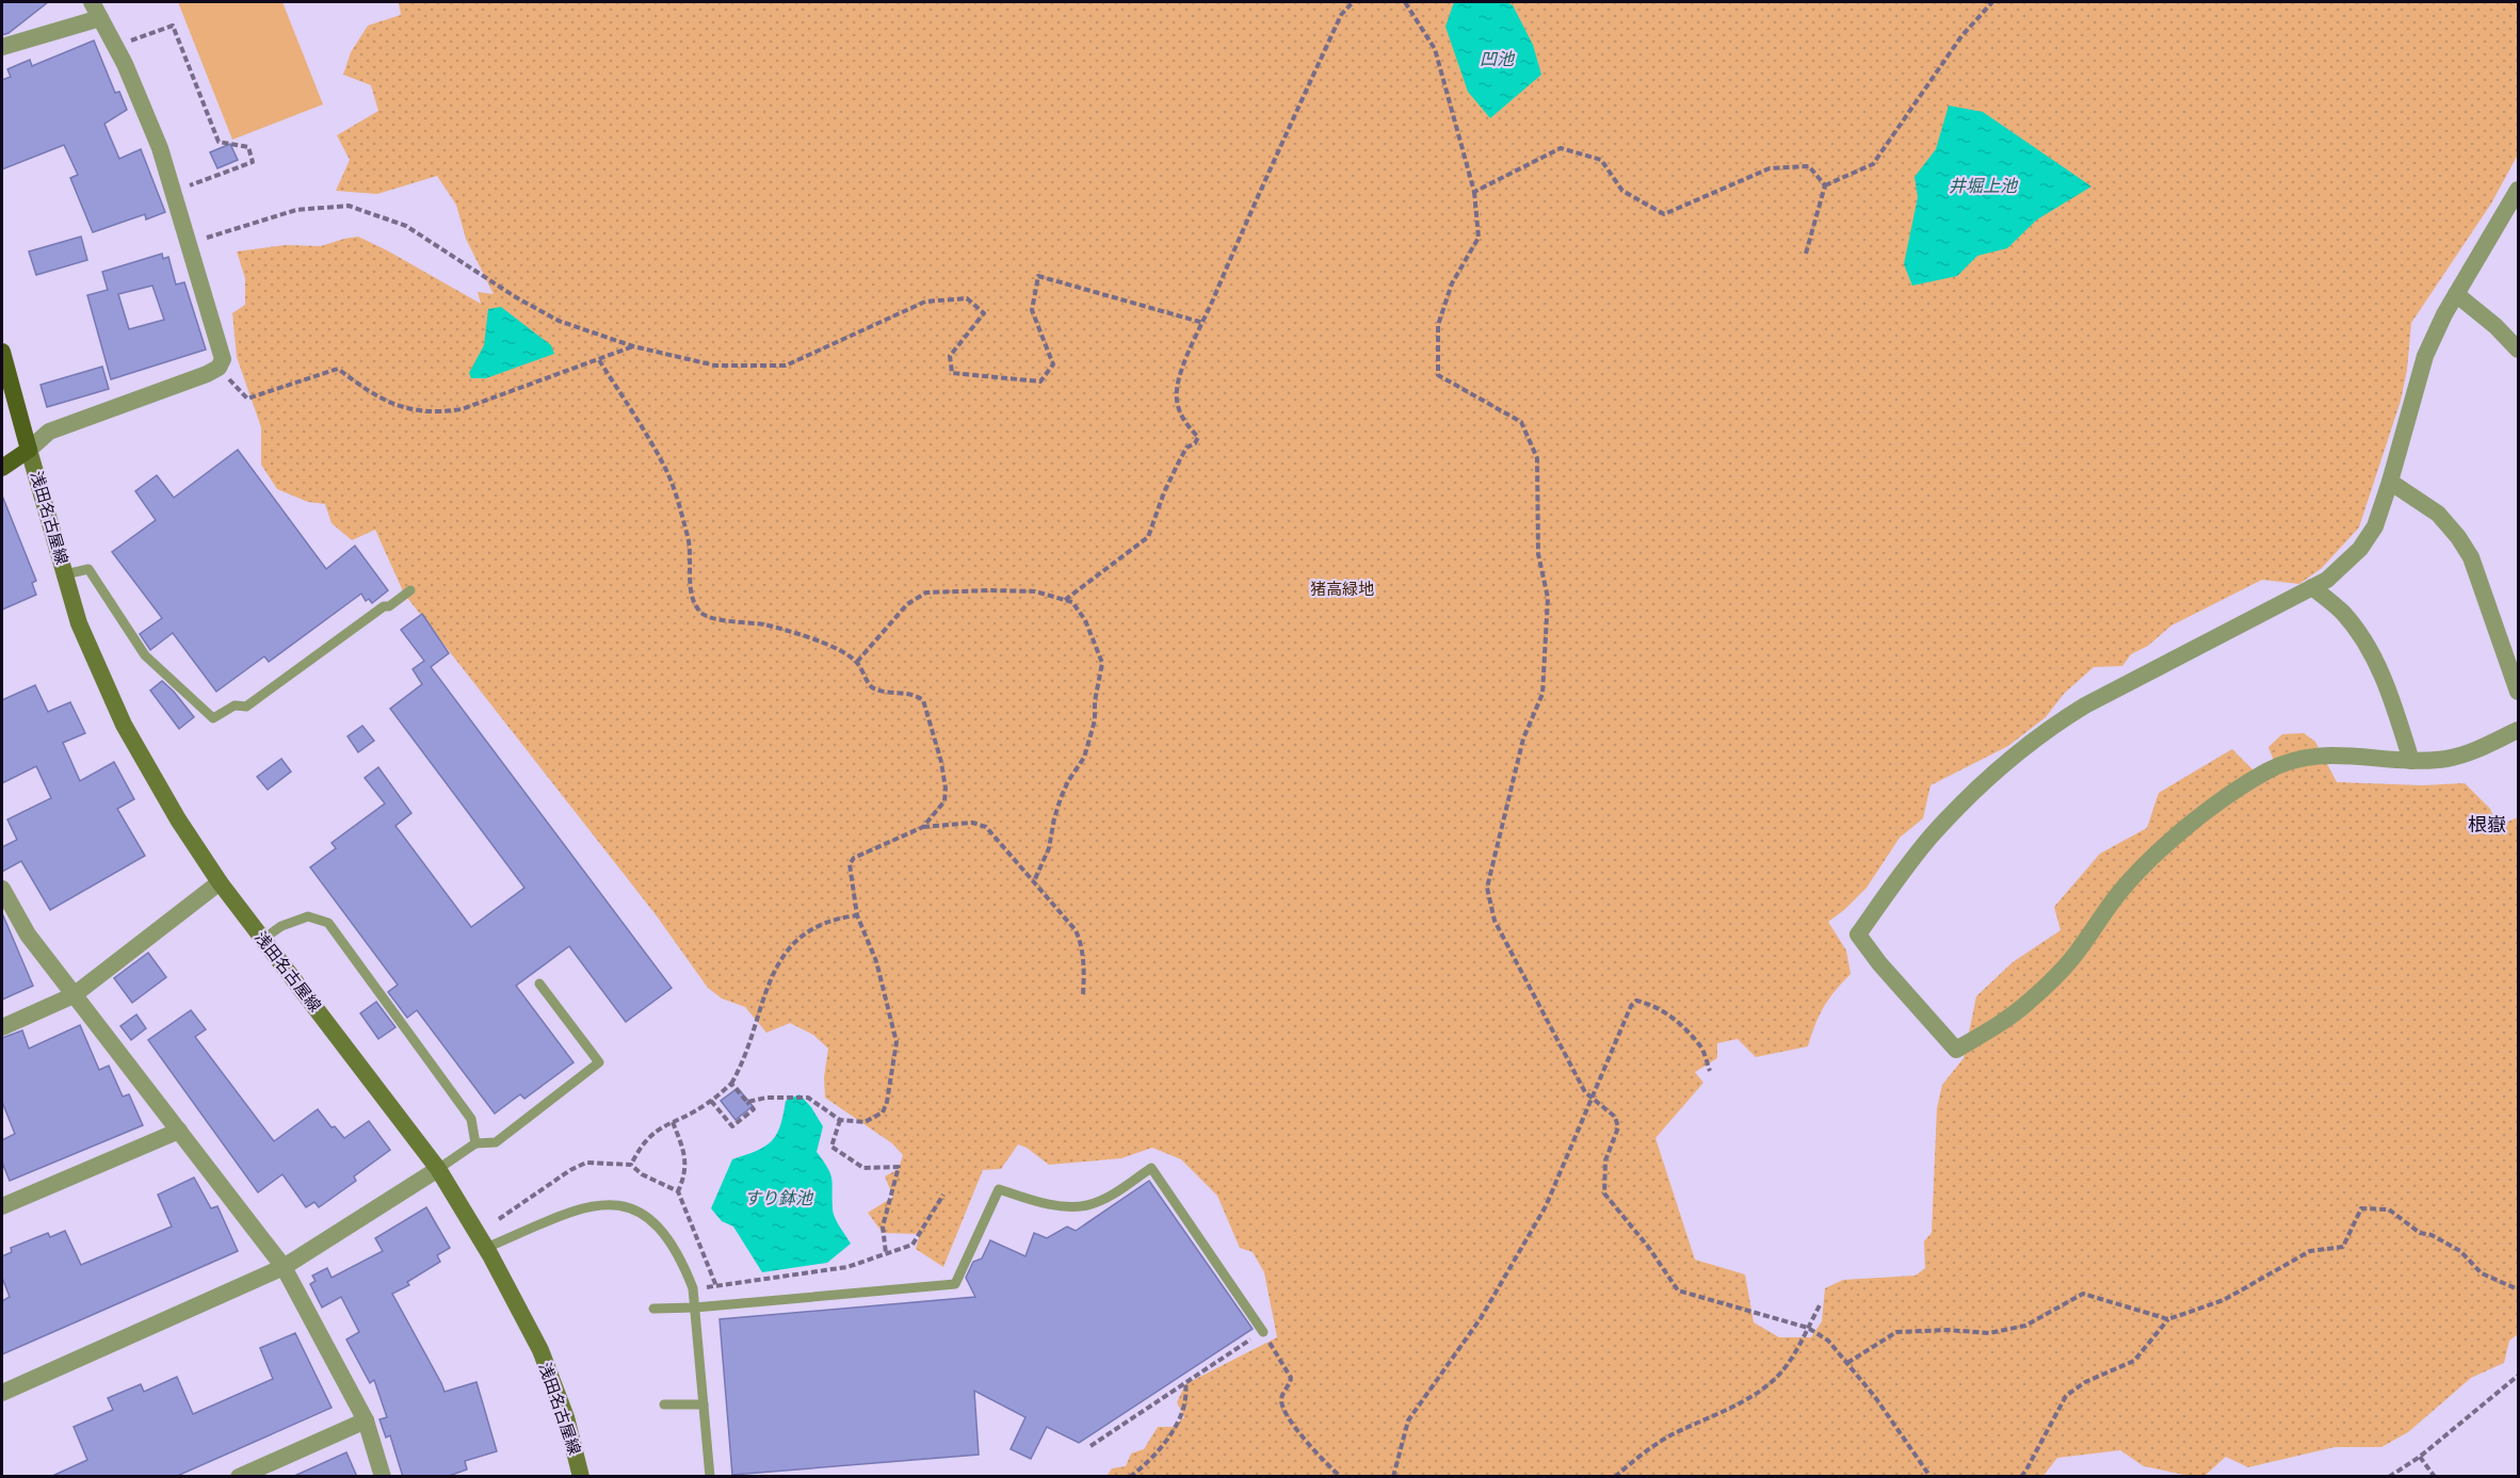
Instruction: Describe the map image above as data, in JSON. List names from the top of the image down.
{
  "streets": {
    "main road": ["浅田名古屋線"]
  },
  "districts": ["根嶽"],
  "water": ["凹池", "井堀上池", "すり鉢池"],
  "parks": ["猪高緑地"]
}
